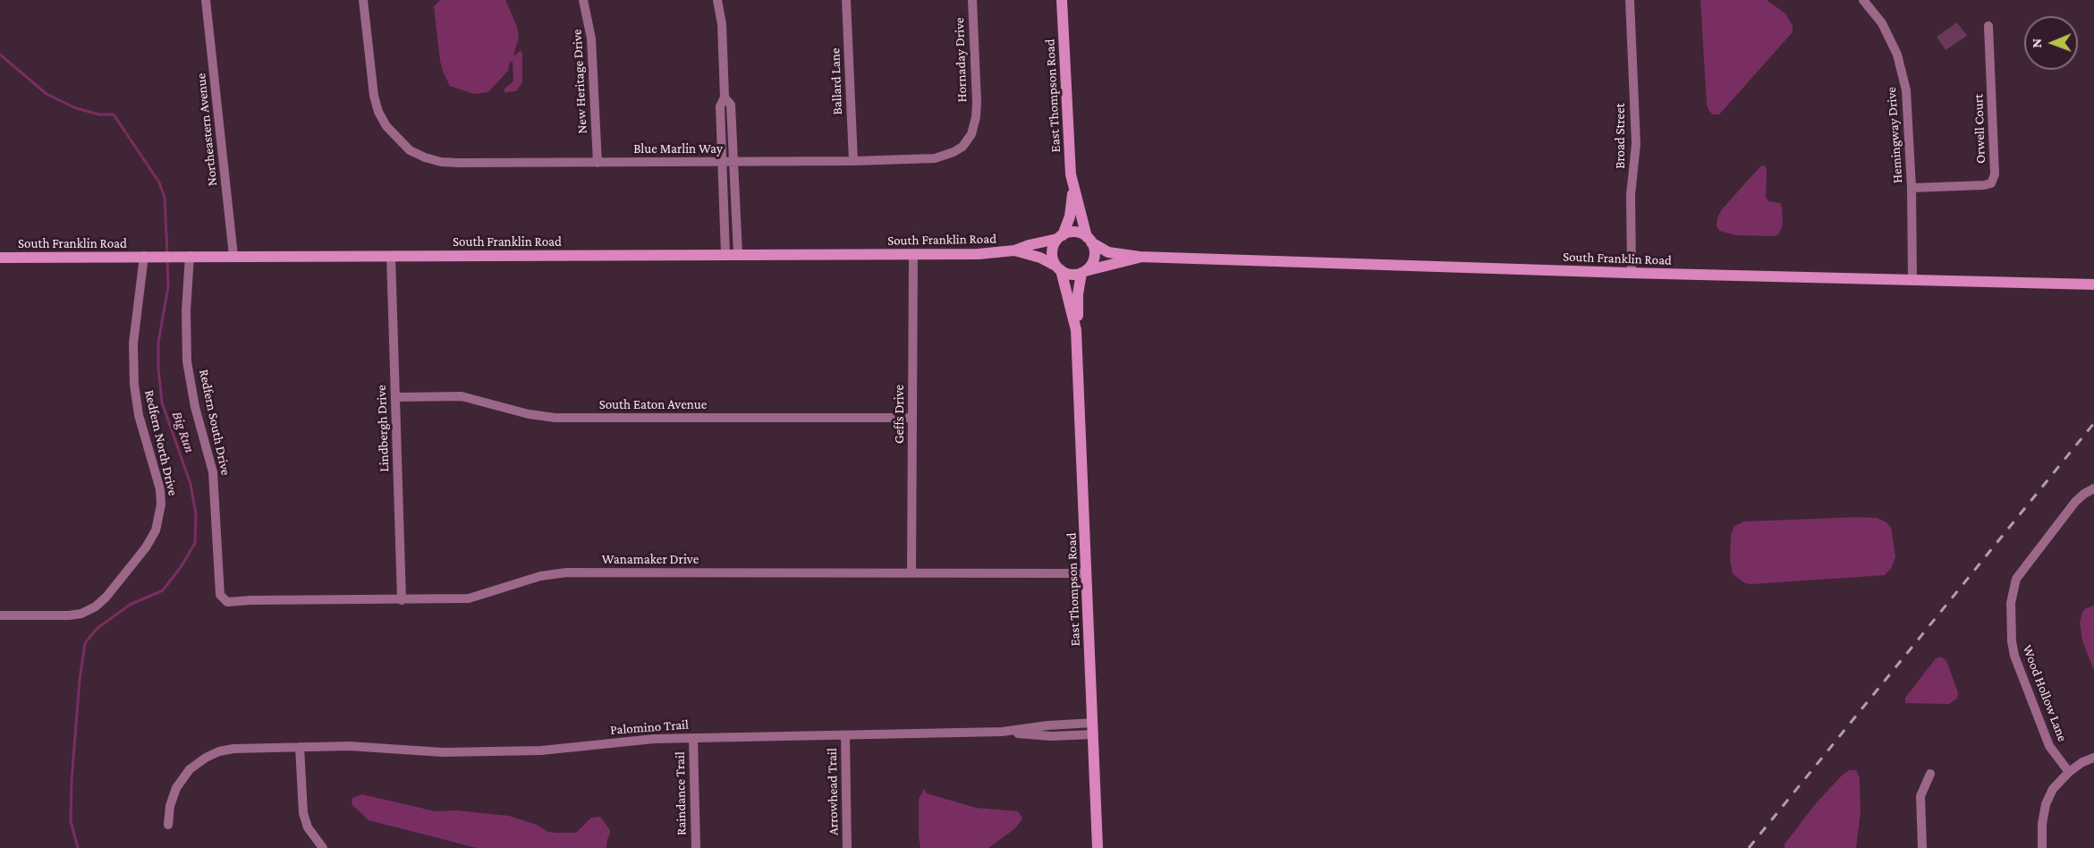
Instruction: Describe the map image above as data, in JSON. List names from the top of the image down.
{
  "streets": {
    "main road": ["East Thompson Road", "South Franklin Road"],
    "street": [
      "Hornaday Drive",
      "New Heritage Drive",
      "Ballard Lane",
      "Orwell Court",
      "Northeastern Avenue",
      "Hemingway Drive",
      "Broad Street",
      "Blue Marlin Way",
      "South Eaton Avenue",
      "Geffs Drive",
      "Redfern South Drive",
      "Lindbergh Drive",
      "Redfern North Drive",
      "Wanamaker Drive",
      "Wood Hollow Lane",
      "Palomino Trail",
      "Arrowhead Trail",
      "Raindance Trail"
    ]
  },
  "crossings": [
    ["Hornaday Drive", "Blue Marlin Way"],
    ["New Heritage Drive", "Blue Marlin Way"],
    ["Ballard Lane", "Blue Marlin Way"],
    ["East Thompson Road", "South Franklin Road"],
    ["East Thompson Road", "Wanamaker Drive"],
    ["East Thompson Road", "Palomino Trail"],
    ["Orwell Court", "Hemingway Drive"],
    ["Northeastern Avenue", "South Franklin Road"],
    ["Hemingway Drive", "South Franklin Road"],
    ["Broad Street", "South Franklin Road"],
    ["South Franklin Road", "Geffs Drive"],
    ["South Franklin Road", "Redfern South Drive"],
    ["South Franklin Road", "Lindbergh Drive"],
    ["South Franklin Road", "Redfern North Drive"],
    ["South Eaton Avenue", "Geffs Drive"],
    ["South Eaton Avenue", "Lindbergh Drive"],
    ["Geffs Drive", "Wanamaker Drive"],
    ["Redfern South Drive", "Wanamaker Drive"],
    ["Lindbergh Drive", "Wanamaker Drive"],
    ["Palomino Trail", "Arrowhead Trail"],
    ["Palomino Trail", "Raindance Trail"]
  ],
  "water": ["Big Run"],
  "north": "left"
}
